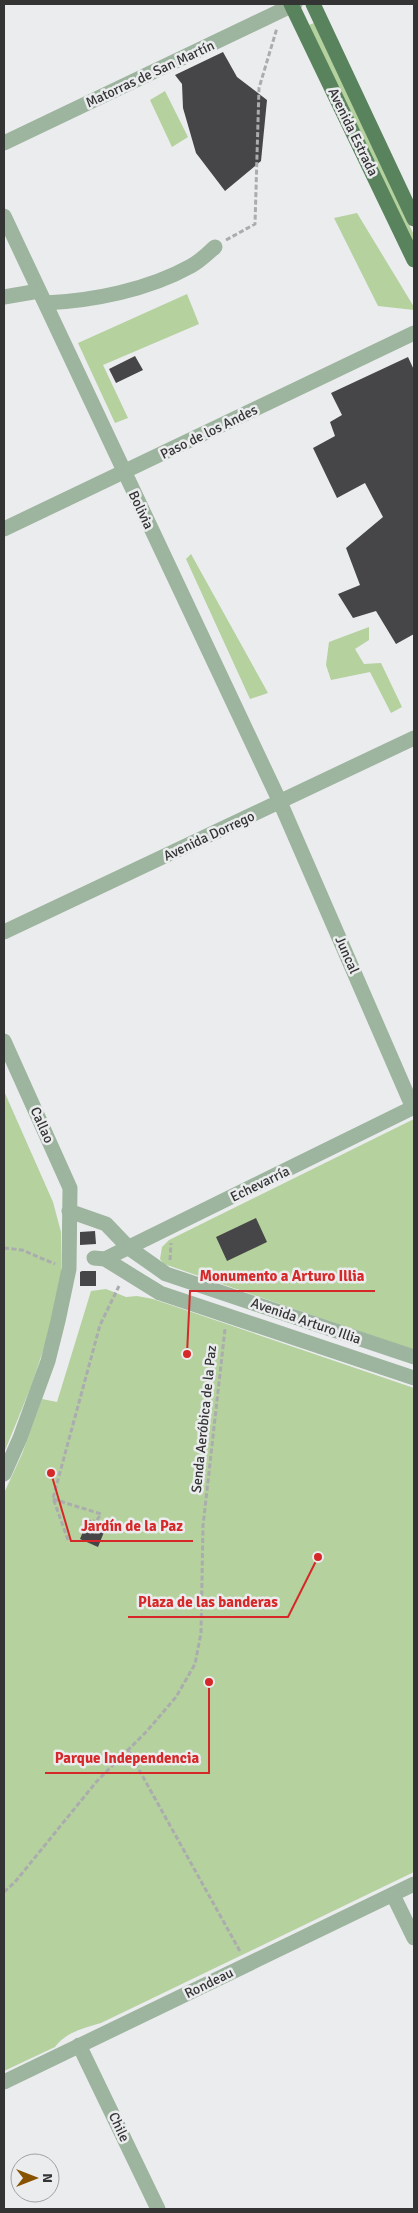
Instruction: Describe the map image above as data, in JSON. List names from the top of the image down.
{
  "streets": {
    "main road": ["Avenida Estrada"],
    "street": [
      "Matorras de San Martín",
      "Paso de los Andes",
      "Bolivia",
      "Avenida Dorrego",
      "Juncal",
      "Callao",
      "Echevarría",
      "Avenida Arturo Illia",
      "Rondeau",
      "Chile"
    ],
    "path": ["Senda Aeróbica de la Paz"]
  },
  "crossings": [
    ["Matorras de San Martín", "Avenida Estrada"],
    ["Paso de los Andes", "Bolivia"],
    ["Bolivia", "Avenida Dorrego"],
    ["Bolivia", "Juncal"],
    ["Avenida Dorrego", "Juncal"],
    ["Juncal", "Echevarría"],
    ["Callao", "Echevarría"],
    ["Callao", "Avenida Arturo Illia"],
    ["Echevarría", "Avenida Arturo Illia"],
    ["Rondeau", "Chile"]
  ],
  "places": [
    "Monumento a Arturo Illia",
    "Jardín de la Paz",
    "Plaza de las banderas",
    "Parque Independencia"
  ],
  "north": "right"
}
